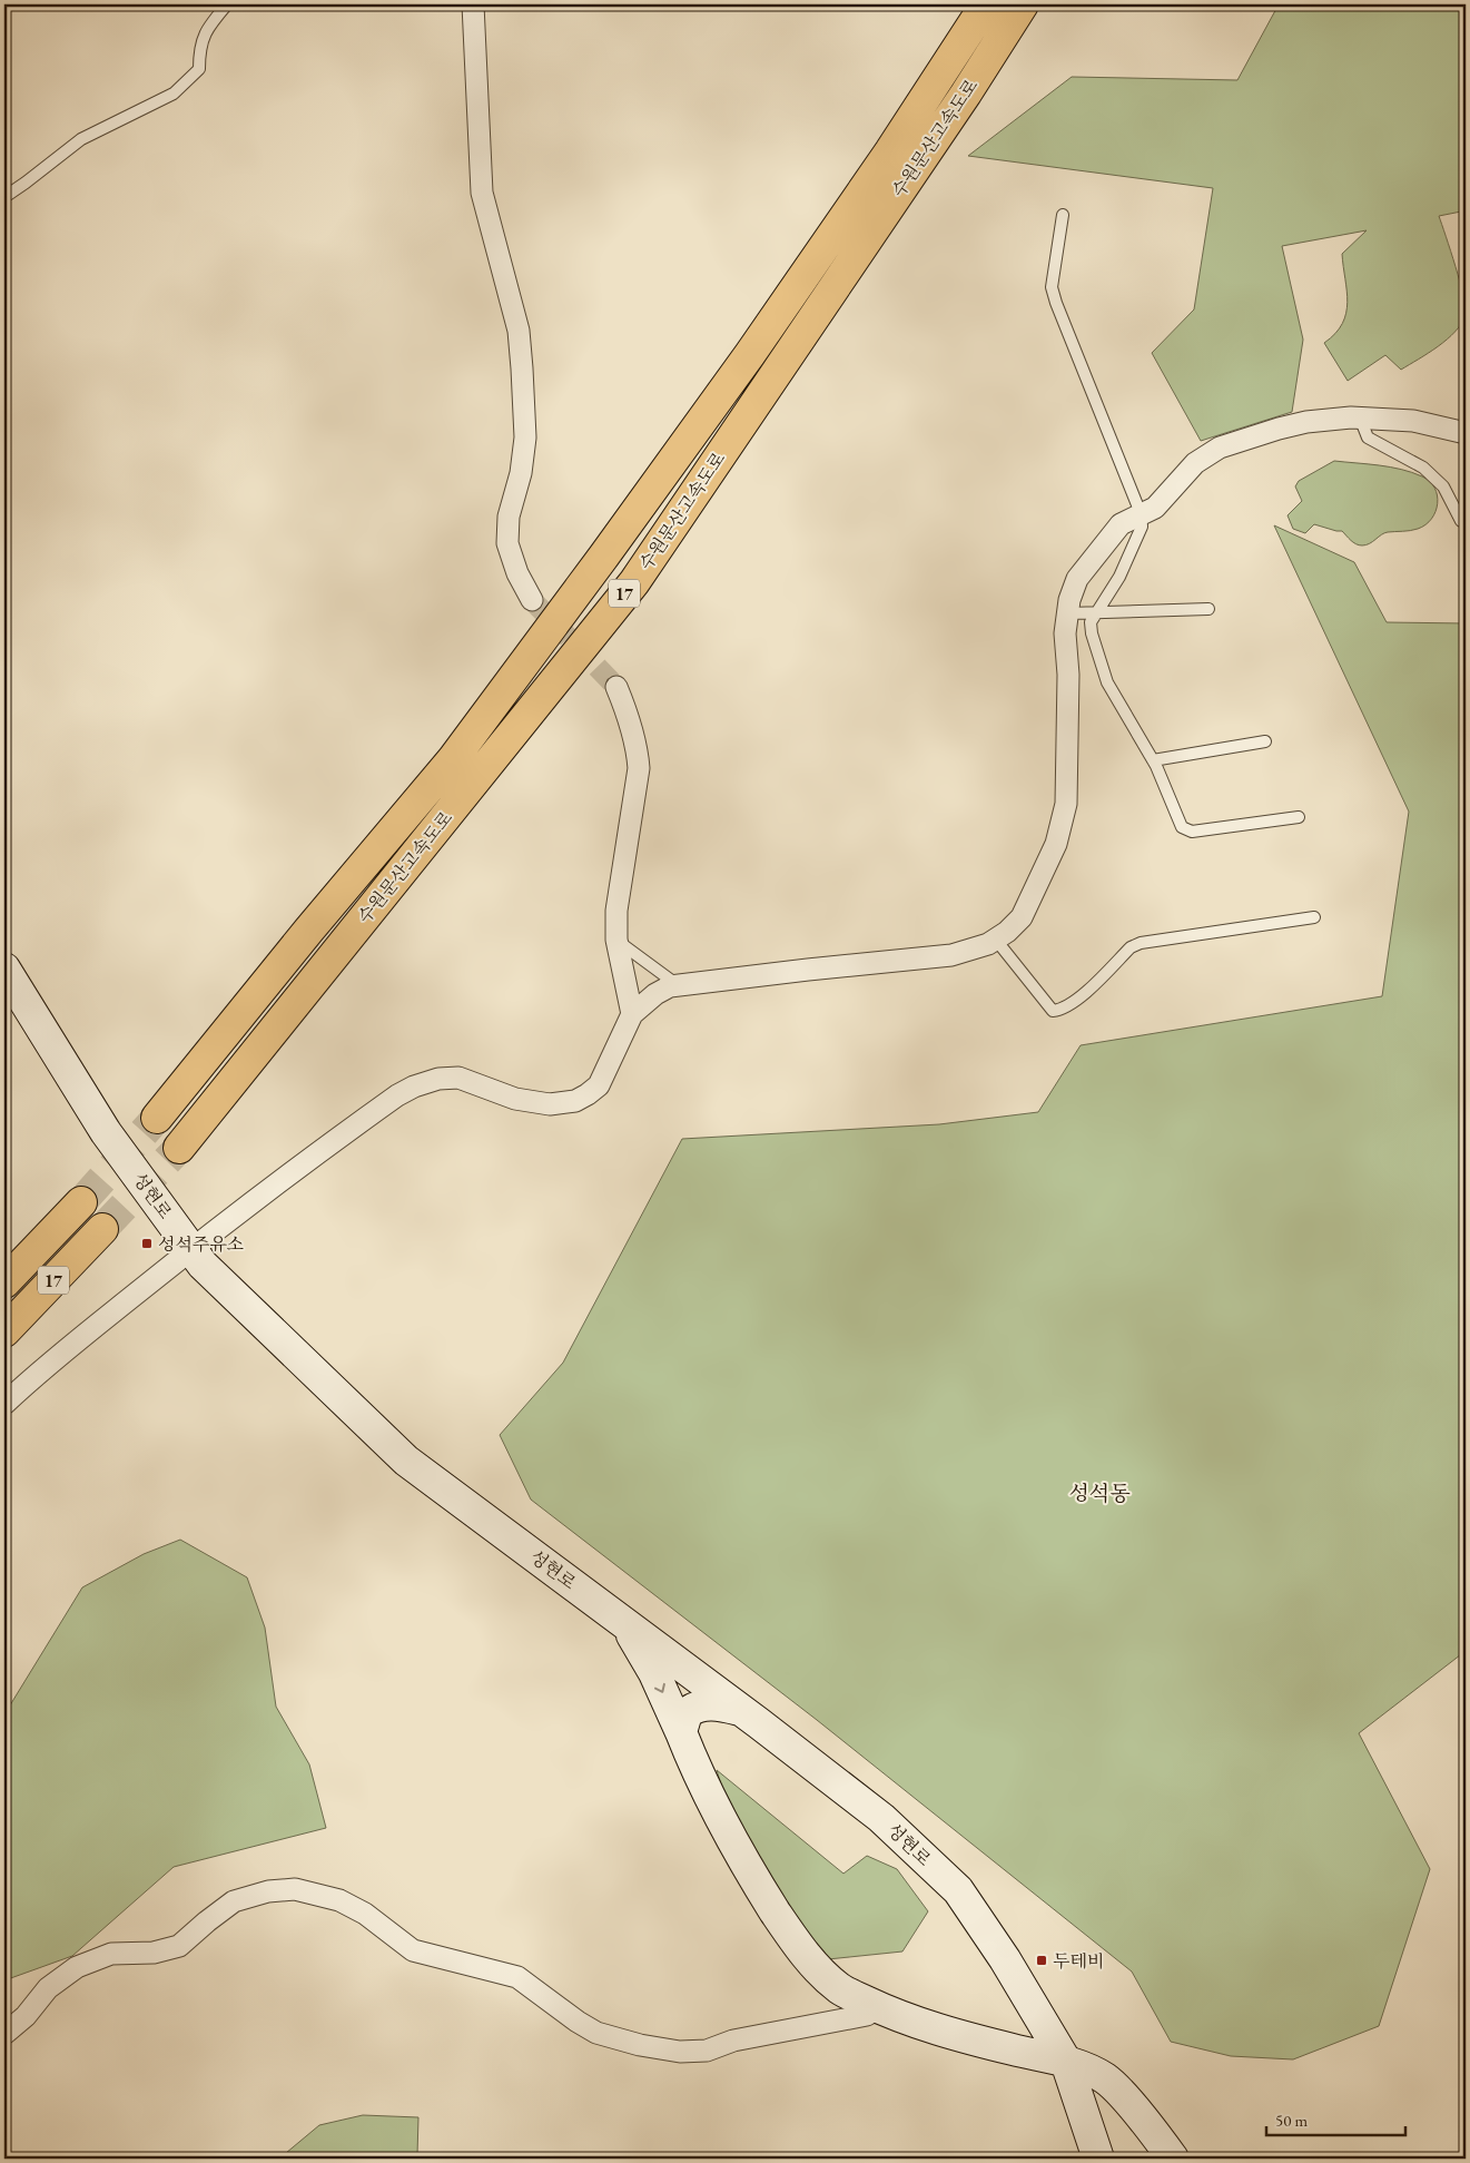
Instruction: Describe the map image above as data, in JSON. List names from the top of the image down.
{
  "streets": {
    "highway": ["수원문산고속도로", "17"],
    "main road": ["성현로"]
  },
  "districts": ["성석동"],
  "places": {
    "transit": ["성석주유소", "두테비"]
  },
  "scale_bar": "50 m"
}
